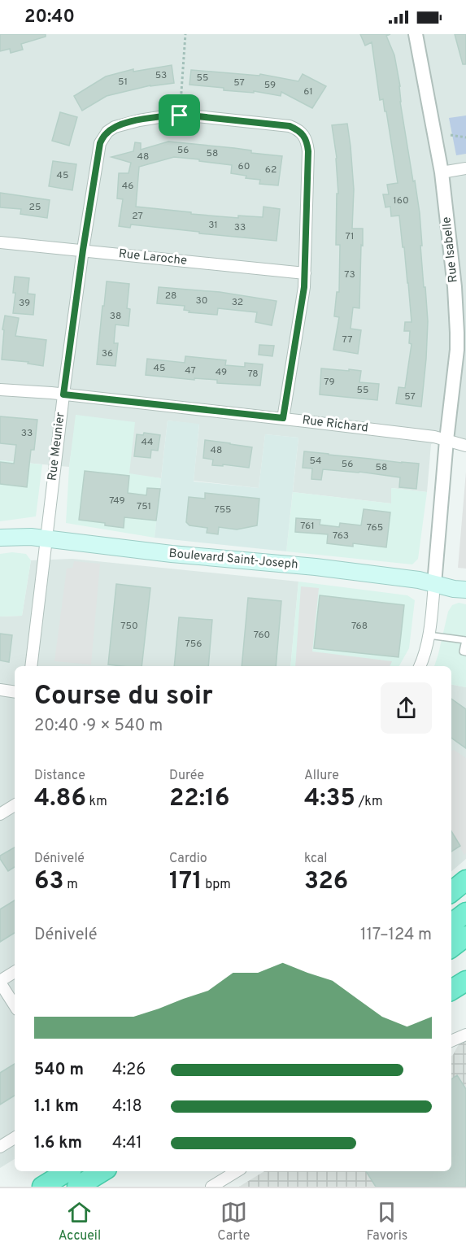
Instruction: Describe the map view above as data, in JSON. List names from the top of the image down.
{
  "streets": {
    "main road": ["Boulevard Saint-Joseph"],
    "street": [
      "Rue Isabelle",
      "Rue Laroche",
      "Rue Richard",
      "Rue Meunier"
    ]
  },
  "crossings": [
    ["Rue Isabelle", "Rue Richard"],
    ["Rue Isabelle", "Boulevard Saint-Joseph"],
    ["Rue Laroche", "Rue Meunier"],
    ["Rue Richard", "Rue Meunier"],
    ["Rue Meunier", "Boulevard Saint-Joseph"]
  ],
  "house_numbers": [
    "53",
    "55",
    "51",
    "57",
    "59",
    "61",
    "56",
    "58",
    "48",
    "60",
    "62",
    "45",
    "46",
    "160",
    "25",
    "27",
    "31",
    "33",
    "71",
    "73",
    "28",
    "30",
    "32",
    "39",
    "38",
    "77",
    "36",
    "45",
    "47",
    "49",
    "78",
    "79",
    "55",
    "57",
    "33",
    "44",
    "48",
    "54",
    "56",
    "58",
    "749",
    "751",
    "755",
    "761",
    "765",
    "763",
    "750",
    "768",
    "760",
    "756"
  ],
  "page": {
    "status": "20:40",
    "heading": ["Course du soir", "20:40 · 9 × 540 m"],
    "stats": [
      ["Distance", "4.86 km"],
      ["Durée", "22:16"],
      ["Allure", "4:35 /km"],
      ["Dénivelé", "63 m"],
      ["Cardio", "171 bpm"],
      ["kcal", "326"]
    ],
    "chart": ["Dénivelé", "117–124 m"],
    "list": [
      {
        "name": "540 m",
        "note": "4:26"
      },
      {
        "name": "1.1 km",
        "note": "4:18"
      },
      {
        "name": "1.6 km",
        "note": "4:41"
      }
    ],
    "tabs": ["Accueil", "Carte", "Favoris"]
  }
}
